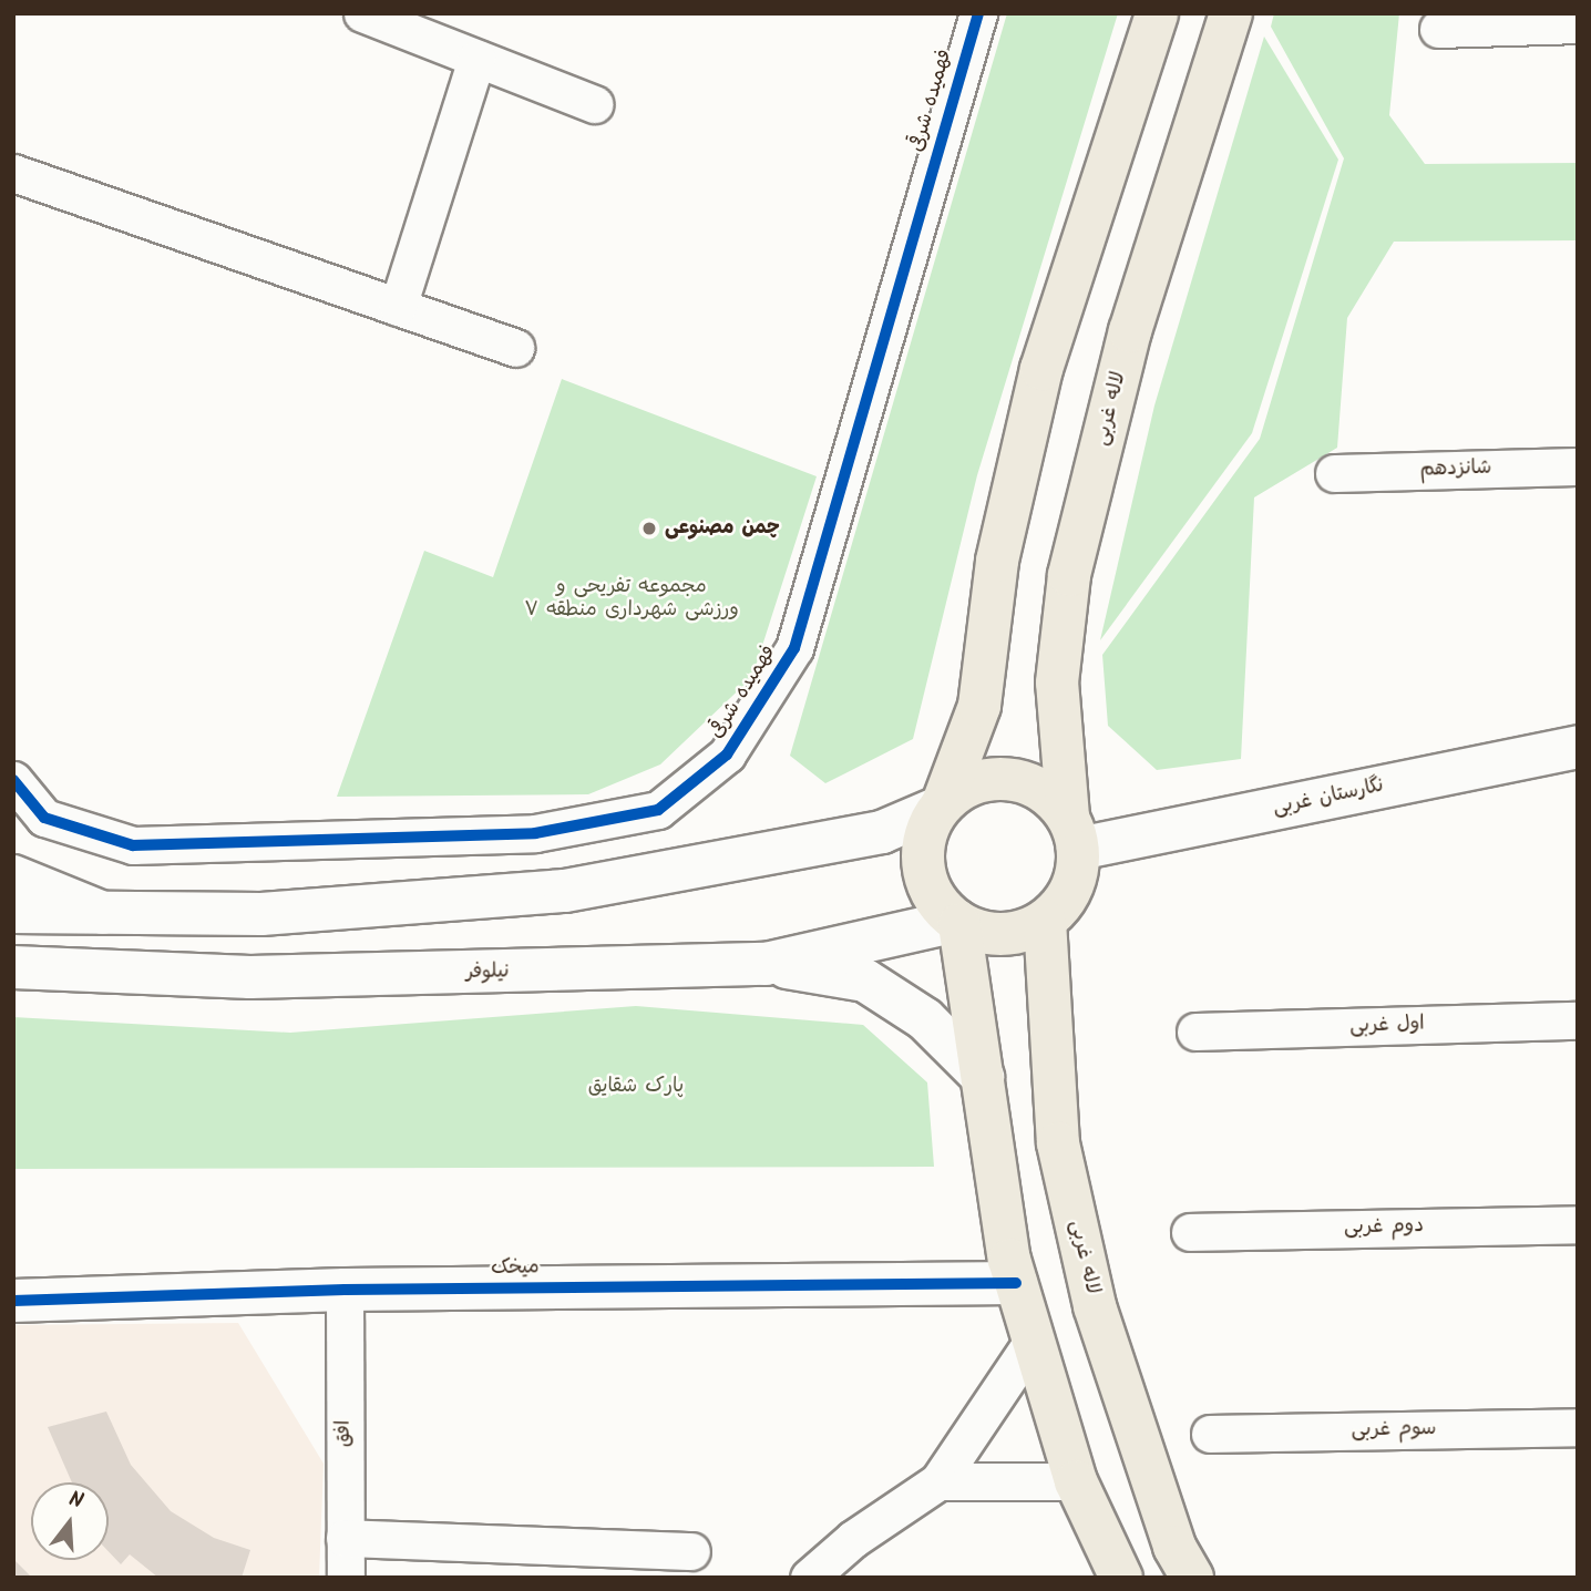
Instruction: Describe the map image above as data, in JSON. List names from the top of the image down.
{
  "streets": {
    "main road": [
      "لاله غربی",
      "نگارستان غربی",
      "نیلوفر",
      "میخک"
    ],
    "street": [
      "فهمیده شرقی",
      "شانزدهم",
      "اول غربی",
      "دوم غربی",
      "سوم غربی",
      "افق"
    ]
  },
  "crossings": [
    ["لاله غربی", "نگارستان غربی"],
    ["لاله غربی", "نیلوفر"],
    ["نگارستان غربی", "نیلوفر"],
    ["میخک", "افق"]
  ],
  "parks": ["مجموعه تفریحی و ورزشی شهرداری منطقه ۷", "پارک شقایق"],
  "places": ["چمن مصنوعی"],
  "north": "top"
}
